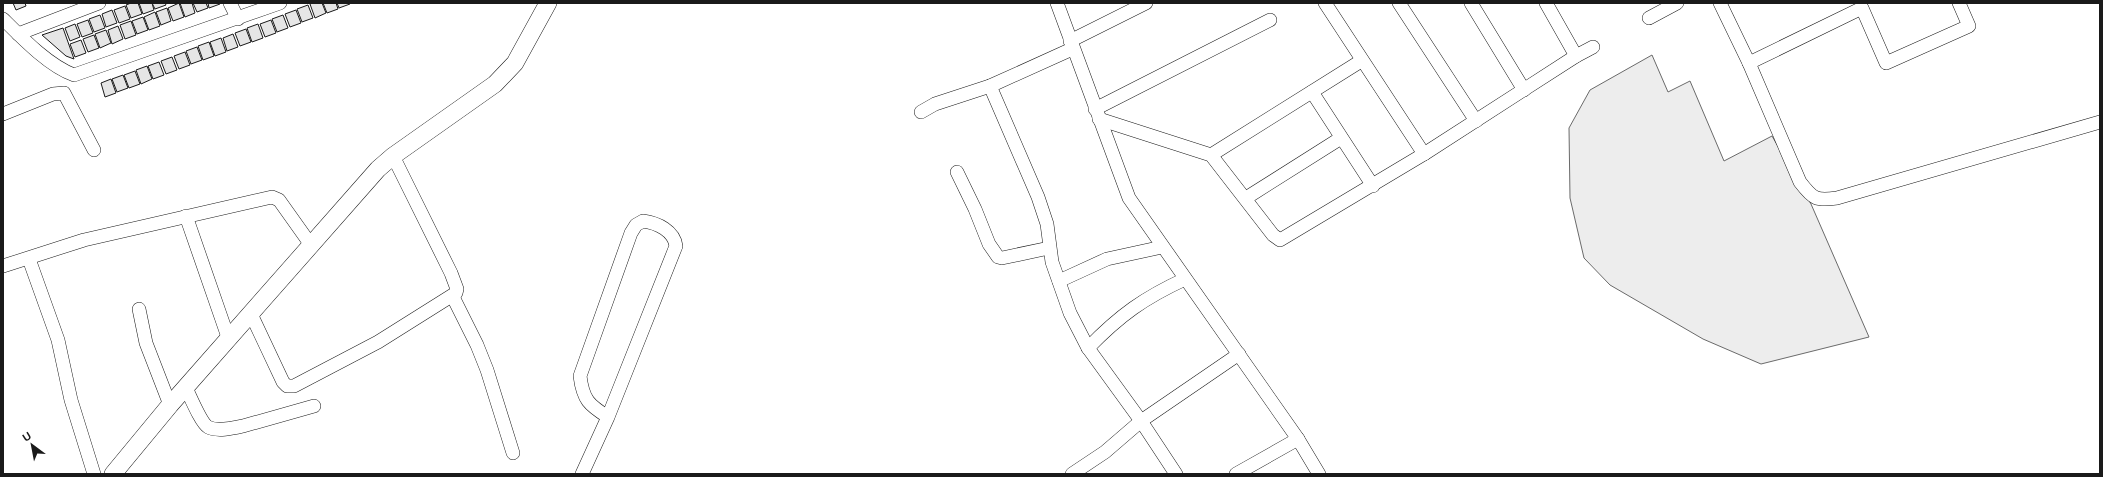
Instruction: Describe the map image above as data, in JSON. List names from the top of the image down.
{
  "north": "top left"
}
